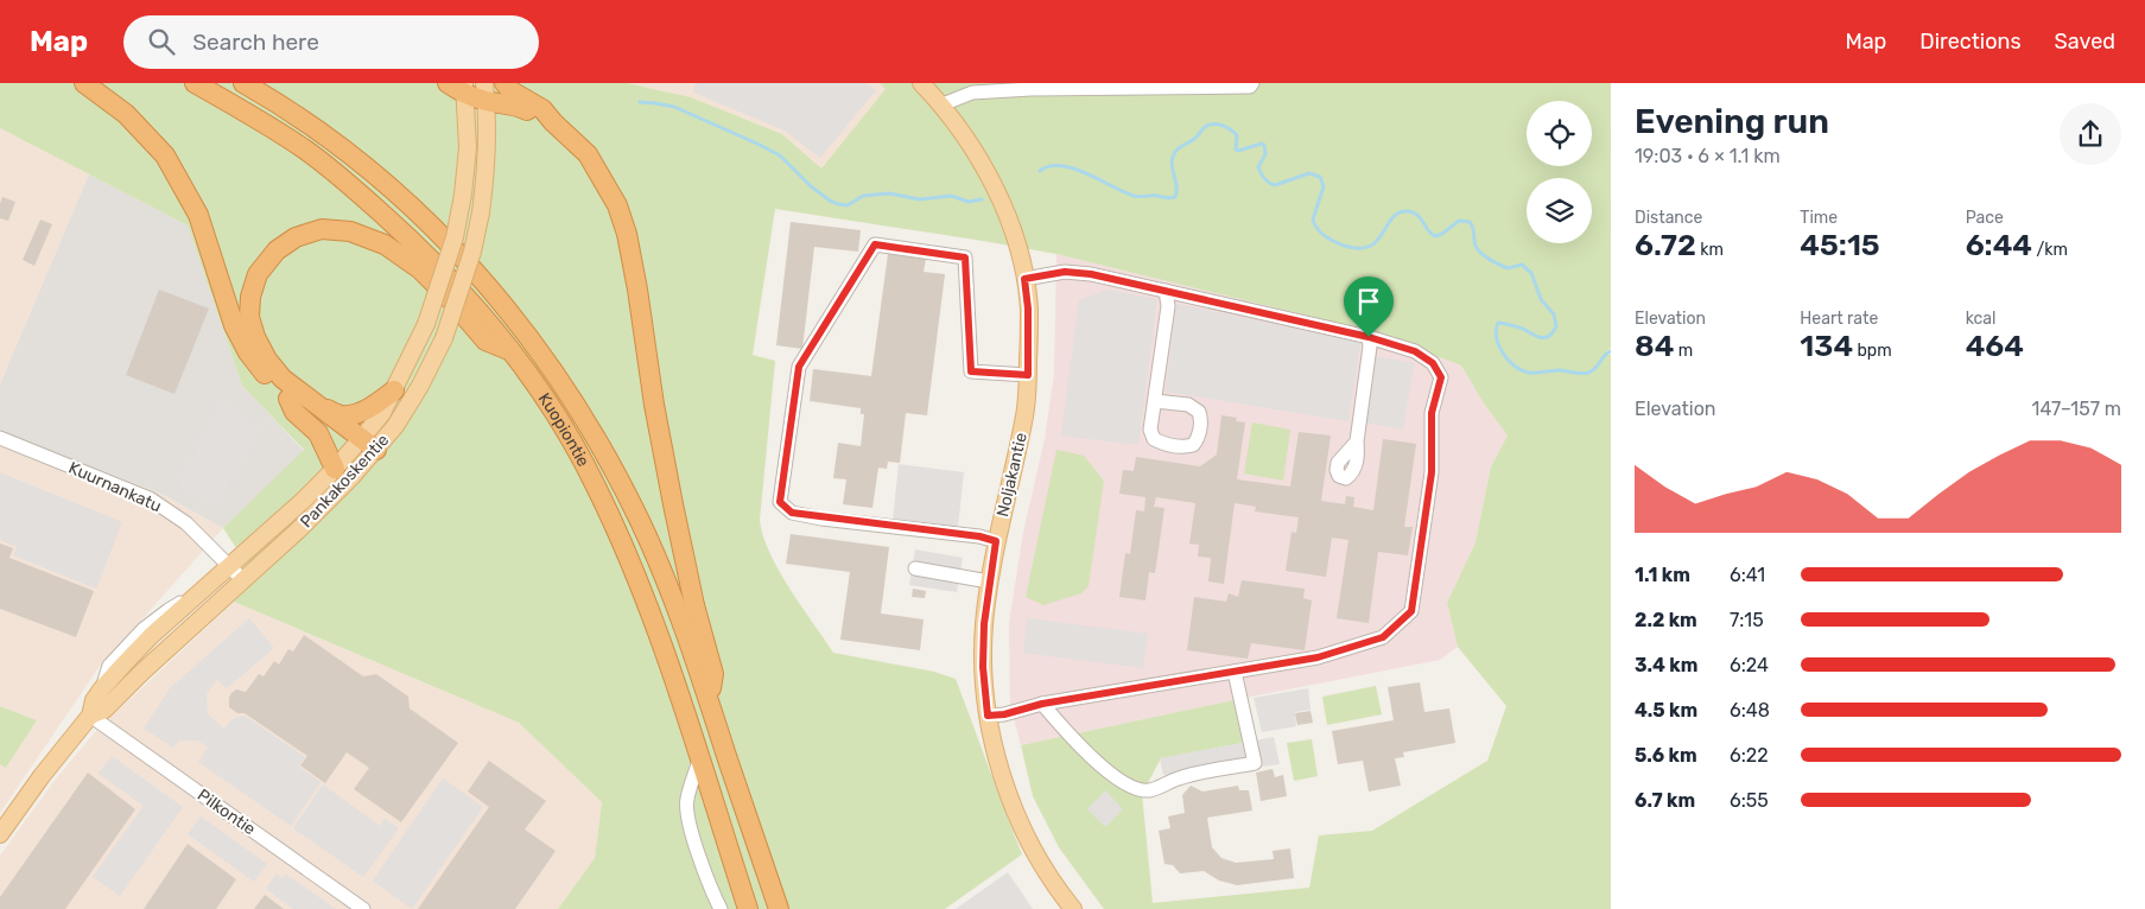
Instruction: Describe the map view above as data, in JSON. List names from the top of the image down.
{
  "streets": {
    "highway": ["Kuopiontie"],
    "main road": ["Noljakantie", "Pankakoskentie"],
    "street": ["Kuurnankatu", "Pilkontie"]
  },
  "crossings": [
    ["Pankakoskentie", "Kuurnankatu"],
    ["Pankakoskentie", "Pilkontie"]
  ],
  "page": {
    "header": "Map",
    "search": "Search here",
    "nav": ["Map", "Directions", "Saved"],
    "heading": ["Evening run", "19:03 · 6 × 1.1 km"],
    "stats": [
      ["Distance", "6.72 km"],
      ["Time", "45:15"],
      ["Pace", "6:44 /km"],
      ["Elevation", "84 m"],
      ["Heart rate", "134 bpm"],
      ["kcal", "464"]
    ],
    "chart": ["Elevation", "147–157 m"],
    "list": [
      {
        "name": "1.1 km",
        "note": "6:41"
      },
      {
        "name": "2.2 km",
        "note": "7:15"
      },
      {
        "name": "3.4 km",
        "note": "6:24"
      },
      {
        "name": "4.5 km",
        "note": "6:48"
      },
      {
        "name": "5.6 km",
        "note": "6:22"
      },
      {
        "name": "6.7 km",
        "note": "6:55"
      }
    ]
  }
}
